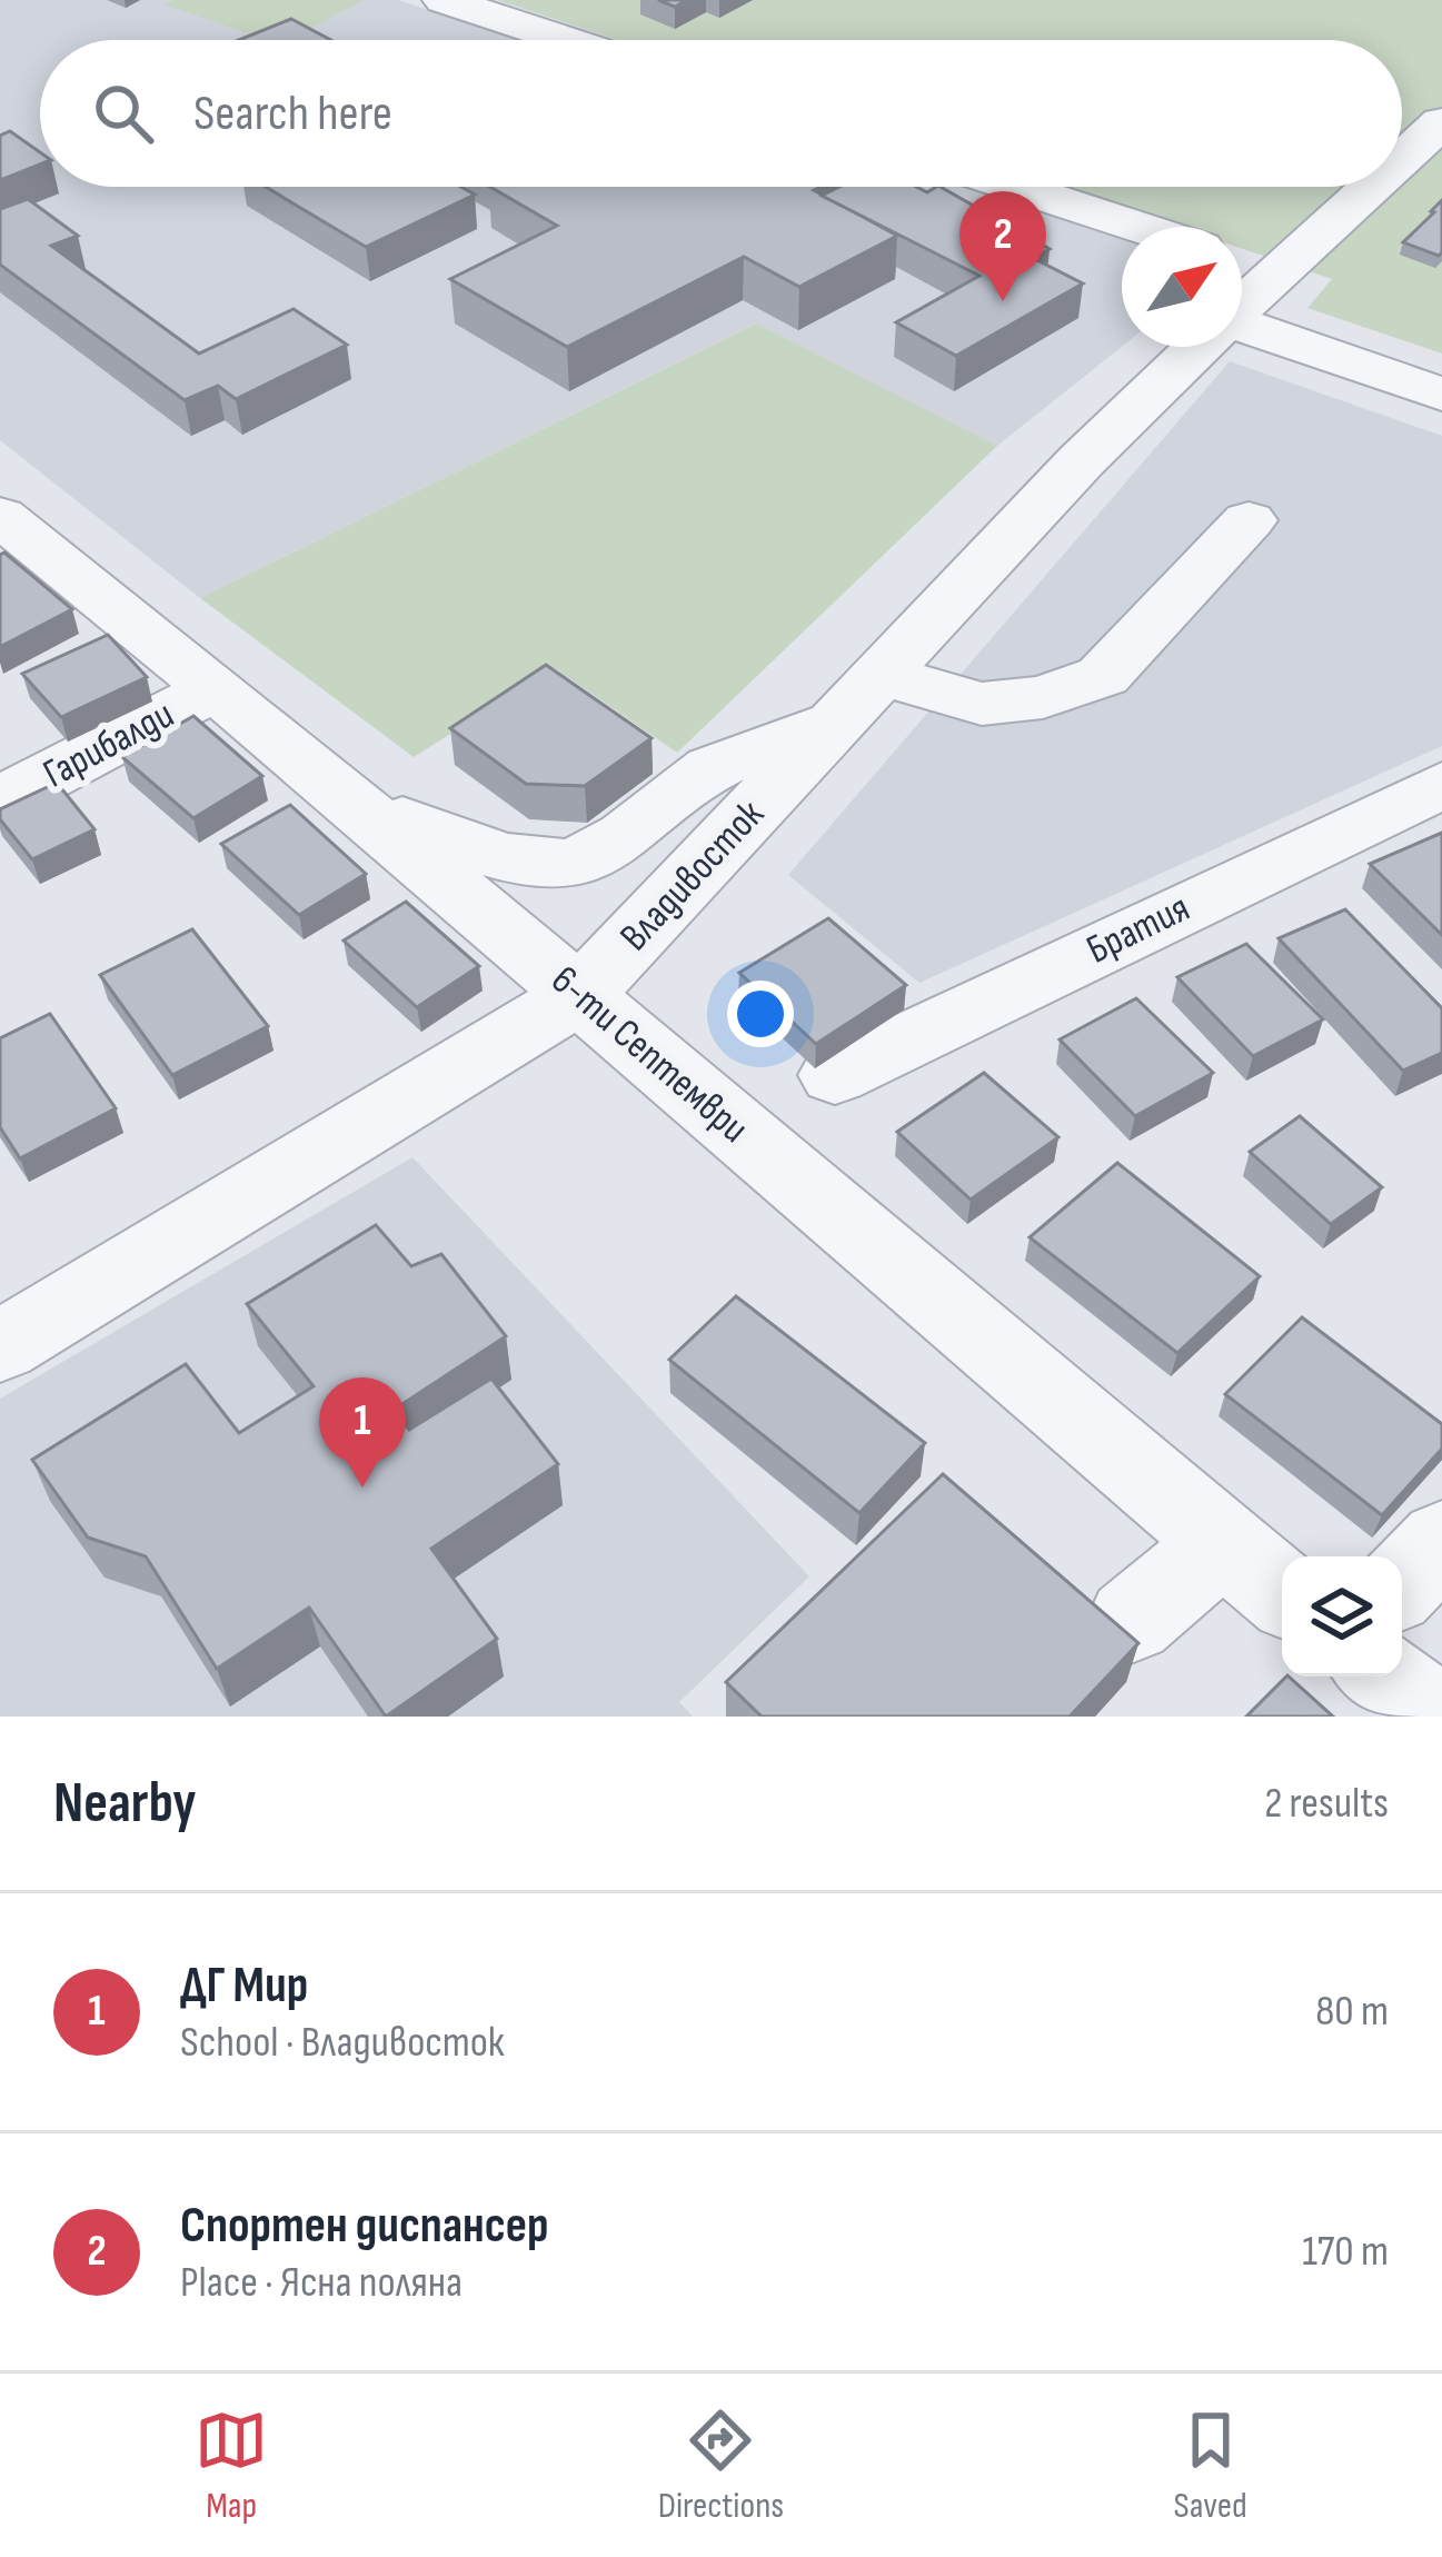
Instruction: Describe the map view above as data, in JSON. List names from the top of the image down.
{
  "streets": {
    "street": [
      "Гарибалди",
      "Владивосток",
      "Братия",
      "6-ти Септември"
    ]
  },
  "crossings": [
    ["Гарибалди", "6-ти Септември"],
    ["Владивосток", "6-ти Септември"]
  ],
  "north": "top right",
  "page": {
    "search": "Search here",
    "pins": ["2", "1"],
    "heading": ["Nearby", "2 results"],
    "list": [
      {
        "mark": "1",
        "name": "ДГ Мир",
        "note": "School · Владивосток",
        "value": "80 m"
      },
      {
        "mark": "2",
        "name": "Спортен диспансер",
        "note": "Place · Ясна поляна",
        "value": "170 m"
      }
    ],
    "nav": ["Map", "Directions", "Saved"]
  }
}
